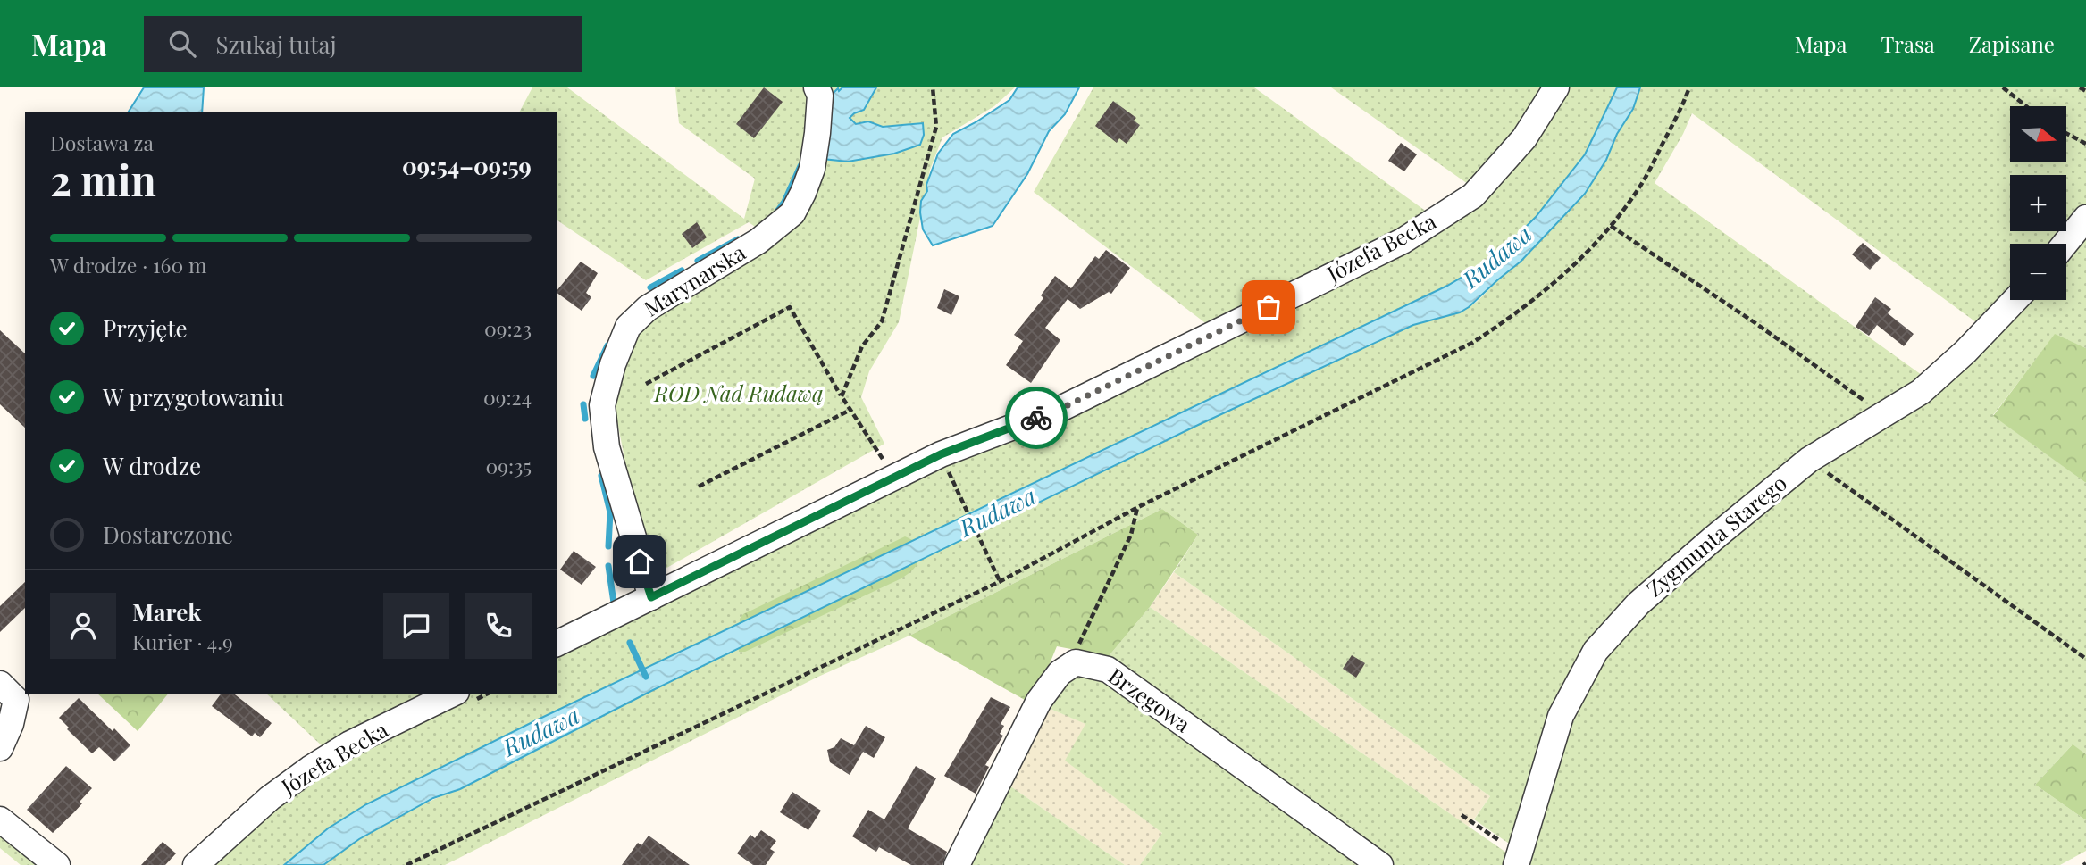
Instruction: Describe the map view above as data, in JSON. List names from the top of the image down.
{
  "streets": {
    "street": [
      "Józefa Becka",
      "Marynarska",
      "Zygmunta Starego",
      "Brzegowa"
    ]
  },
  "crossings": [
    ["Józefa Becka", "Marynarska"]
  ],
  "water": ["Rudawa"],
  "parks": ["ROD Nad Rudawą"],
  "north": "right",
  "page": {
    "header": "Mapa",
    "search": "Szukaj tutaj",
    "nav": ["Mapa", "Trasa", "Zapisane"],
    "map_buttons": ["+", "−"],
    "heading": ["2 min", "Dostawa za", "09:54–09:59"],
    "panel": ["Marek", "Kurier · 4.9"],
    "bar": "W drodze · 160 m",
    "list": [
      ["Przyjęte", "09:23"],
      ["W przygotowaniu", "09:24"],
      ["W drodze", "09:35"],
      "Dostarczone"
    ]
  }
}
